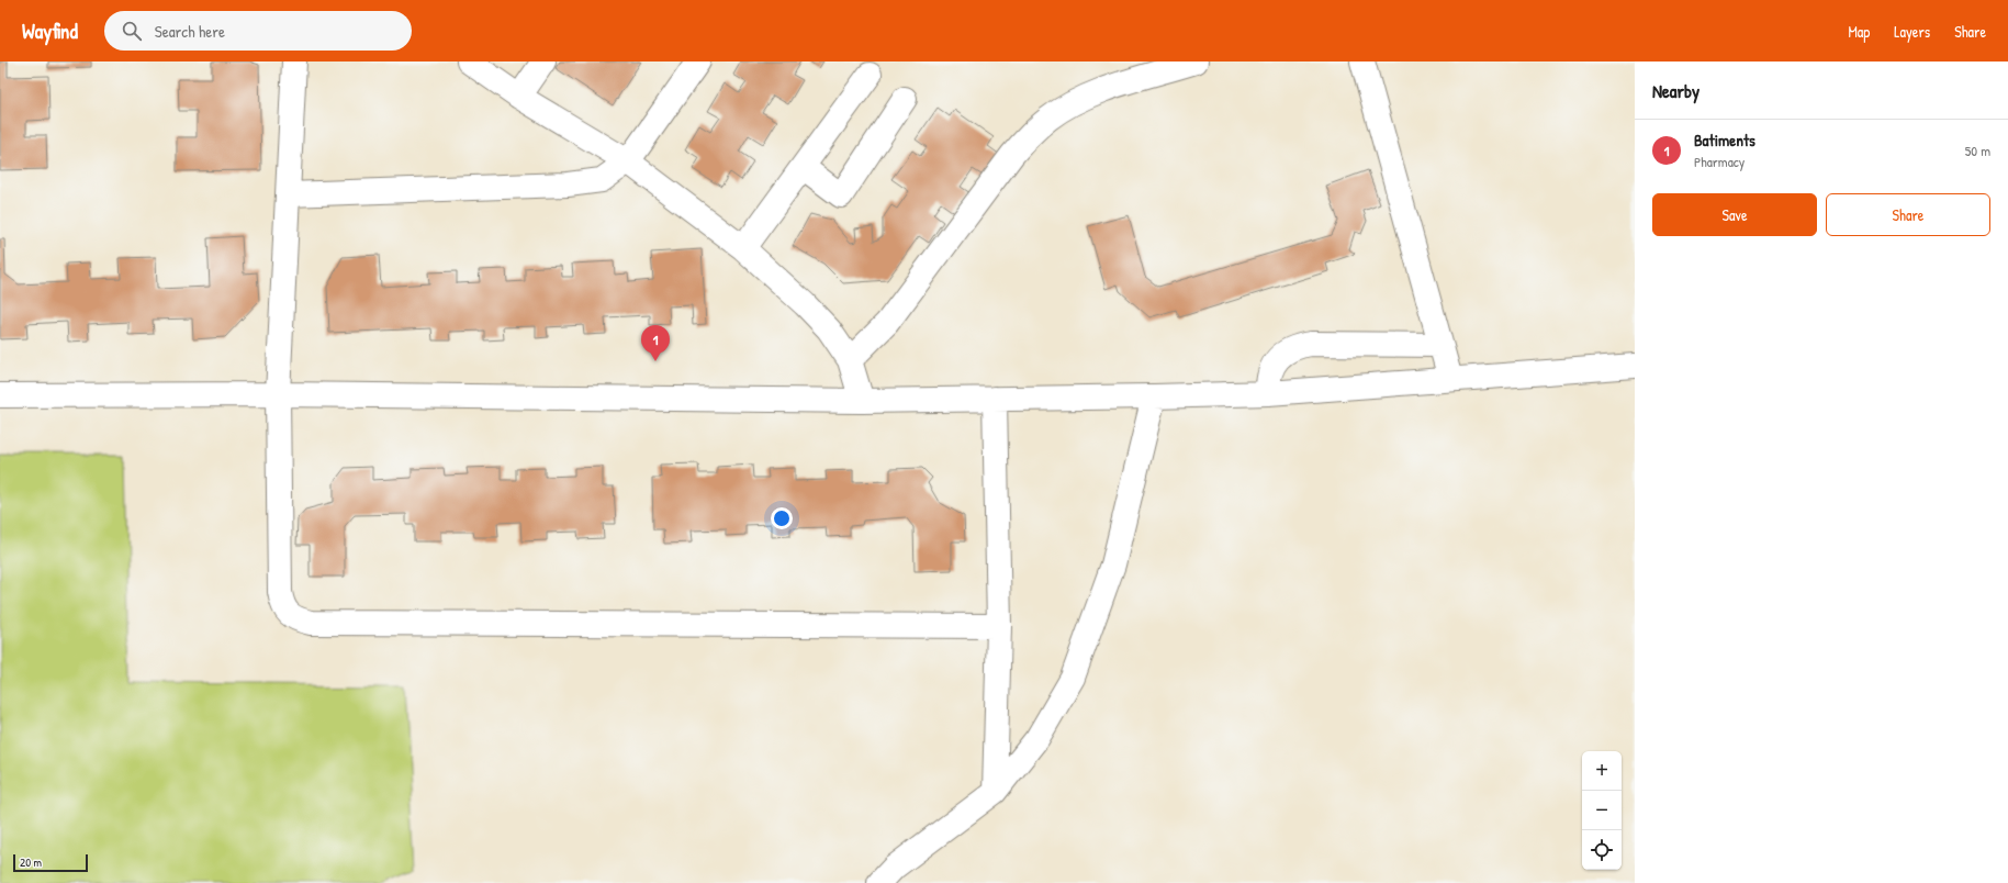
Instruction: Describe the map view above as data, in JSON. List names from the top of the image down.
{
  "scale_bar": "20 m",
  "page": {
    "header": "Wayfind",
    "search": "Search here",
    "nav": ["Map", "Layers", "Share"],
    "heading": "Nearby",
    "list": [
      {
        "mark": "1",
        "name": "Batiments",
        "note": "Pharmacy",
        "value": "50 m"
      }
    ],
    "buttons": ["Save", "Share"],
    "pins": "1",
    "map_buttons": ["+", "−"],
    "scale": "20 m"
  }
}
